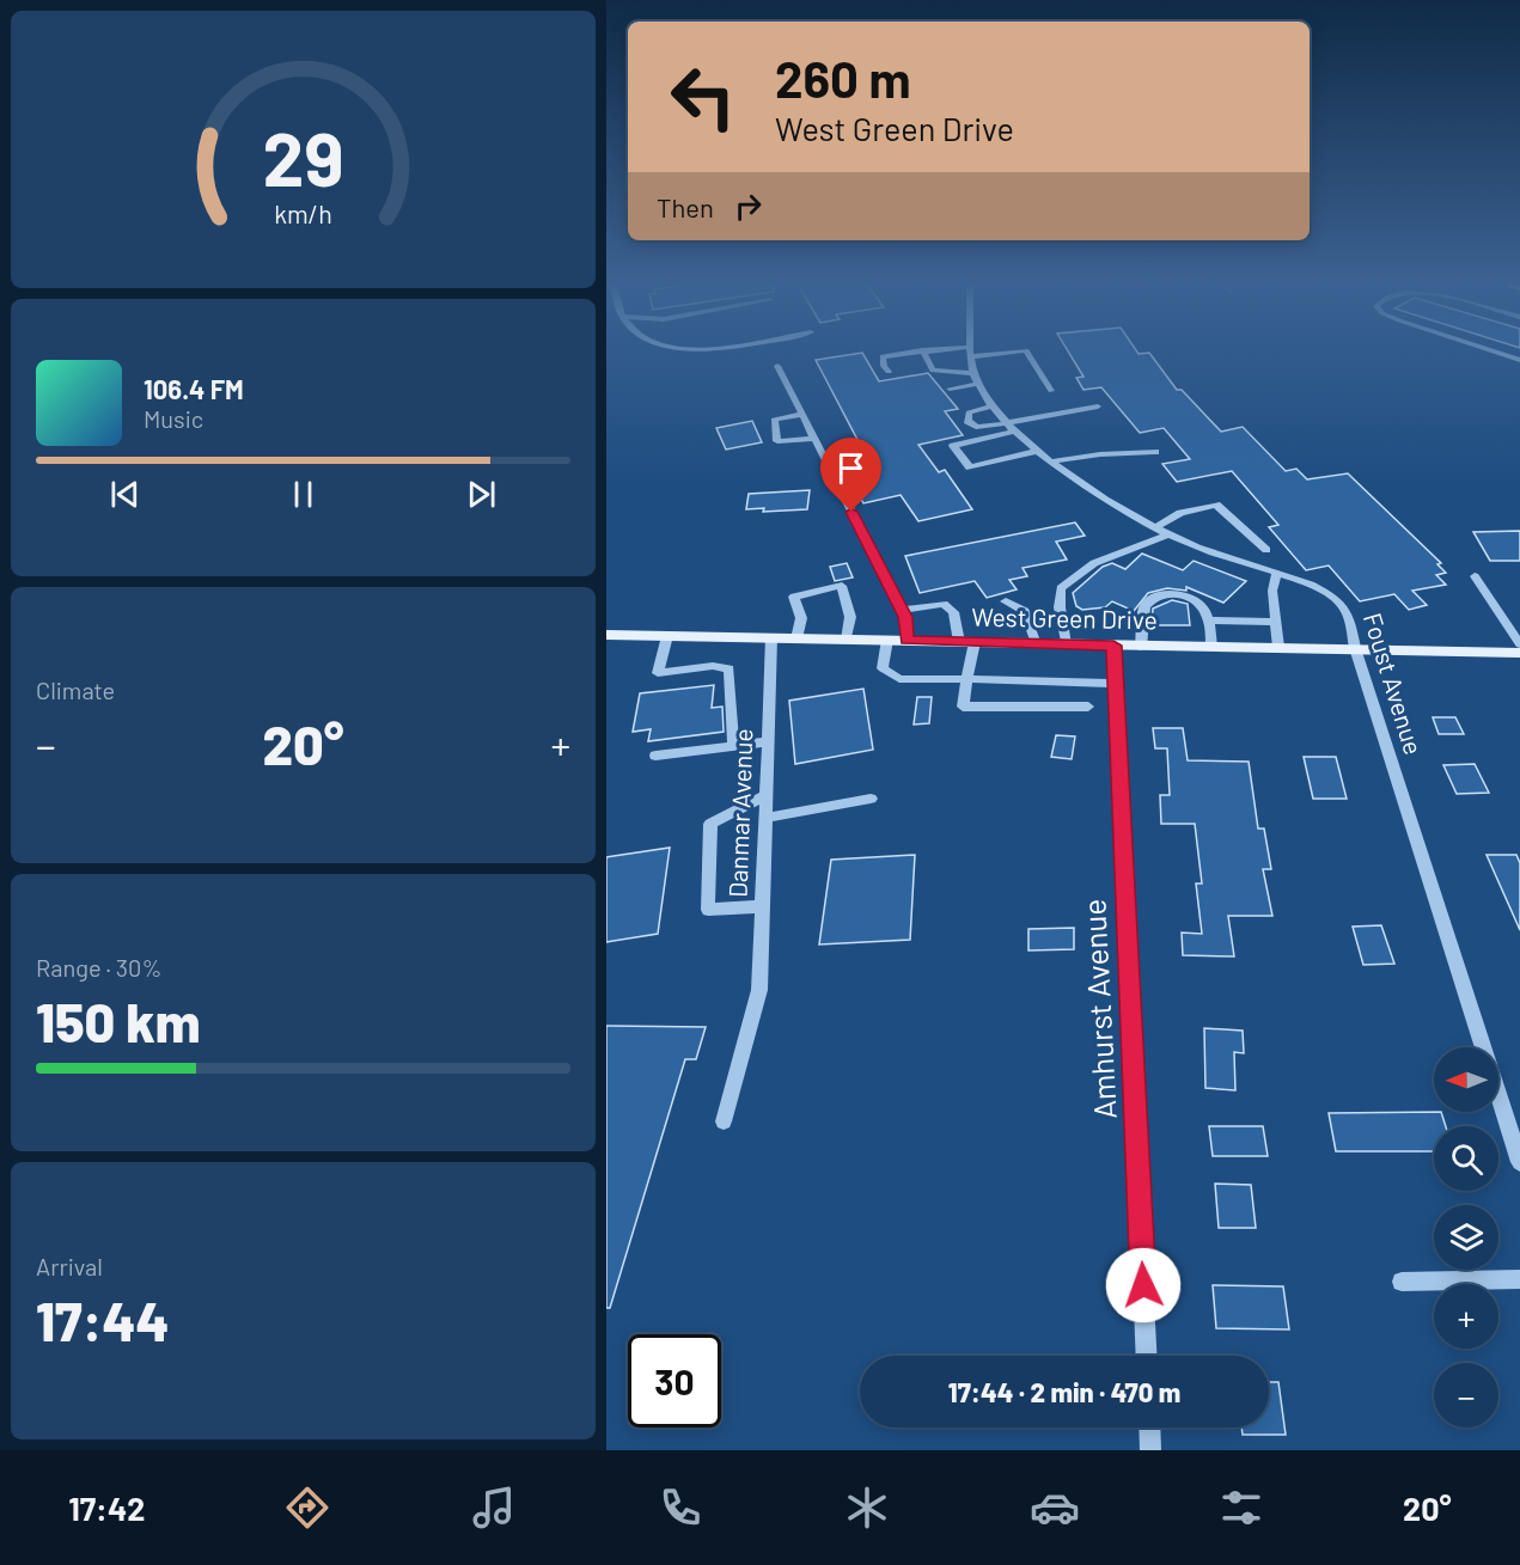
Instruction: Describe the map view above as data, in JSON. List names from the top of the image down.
{
  "streets": {
    "main road": ["West Green Drive"],
    "street": ["Foust Avenue", "Danmar Avenue", "Amhurst Avenue"]
  },
  "crossings": [
    ["West Green Drive", "Foust Avenue"],
    ["West Green Drive", "Danmar Avenue"],
    ["West Green Drive", "Amhurst Avenue"]
  ],
  "north": "left",
  "page": {
    "turn": ["260 m", "West Green Drive"],
    "then": "Then",
    "song": ["106.4 FM", "Music"],
    "tile": [
      "Climate",
      ["Range · 30%", "150 km"],
      ["Arrival", "17:44"]
    ],
    "heat": ["−", "20°", "+"],
    "map_buttons": ["+", "−"],
    "limit": "30",
    "trip": "17:44 · 2 min · 470 m",
    "tabs": ["17:42", "20°"],
    "gauge": ["29", "km/h"]
  }
}
